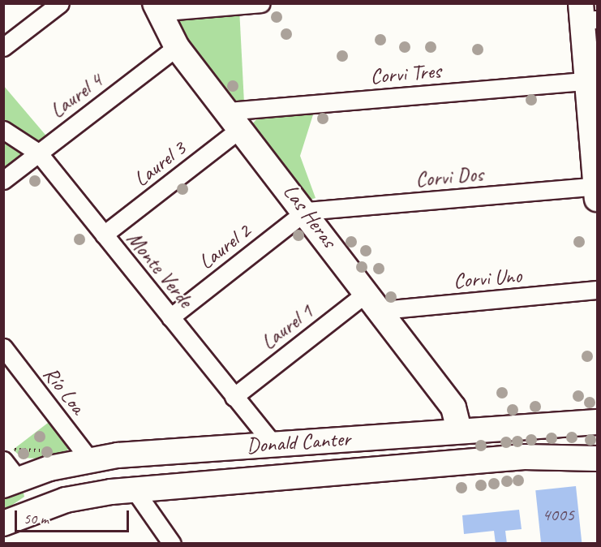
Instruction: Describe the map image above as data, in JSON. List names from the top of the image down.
{
  "streets": {
    "main road": ["Las Heras", "Donald Canter"],
    "street": [
      "Corvi Tres",
      "Laurel 4",
      "Laurel 3",
      "Corvi Dos",
      "Laurel 2",
      "Monte Verde",
      "Corvi Uno",
      "Laurel 1",
      "Río Loa"
    ]
  },
  "crossings": [
    ["Corvi Tres", "Laurel 3"],
    ["Corvi Tres", "Las Heras"],
    ["Laurel 4", "Las Heras"],
    ["Laurel 4", "Monte Verde"],
    ["Laurel 3", "Las Heras"],
    ["Laurel 3", "Monte Verde"],
    ["Corvi Dos", "Las Heras"],
    ["Corvi Dos", "Laurel 2"],
    ["Las Heras", "Laurel 2"],
    ["Las Heras", "Corvi Uno"],
    ["Las Heras", "Laurel 1"],
    ["Las Heras", "Donald Canter"],
    ["Laurel 2", "Monte Verde"],
    ["Monte Verde", "Laurel 1"],
    ["Monte Verde", "Donald Canter"],
    ["Corvi Uno", "Laurel 1"],
    ["Río Loa", "Donald Canter"]
  ],
  "house_numbers": ["4005"],
  "scale_bar": "50 m"
}
